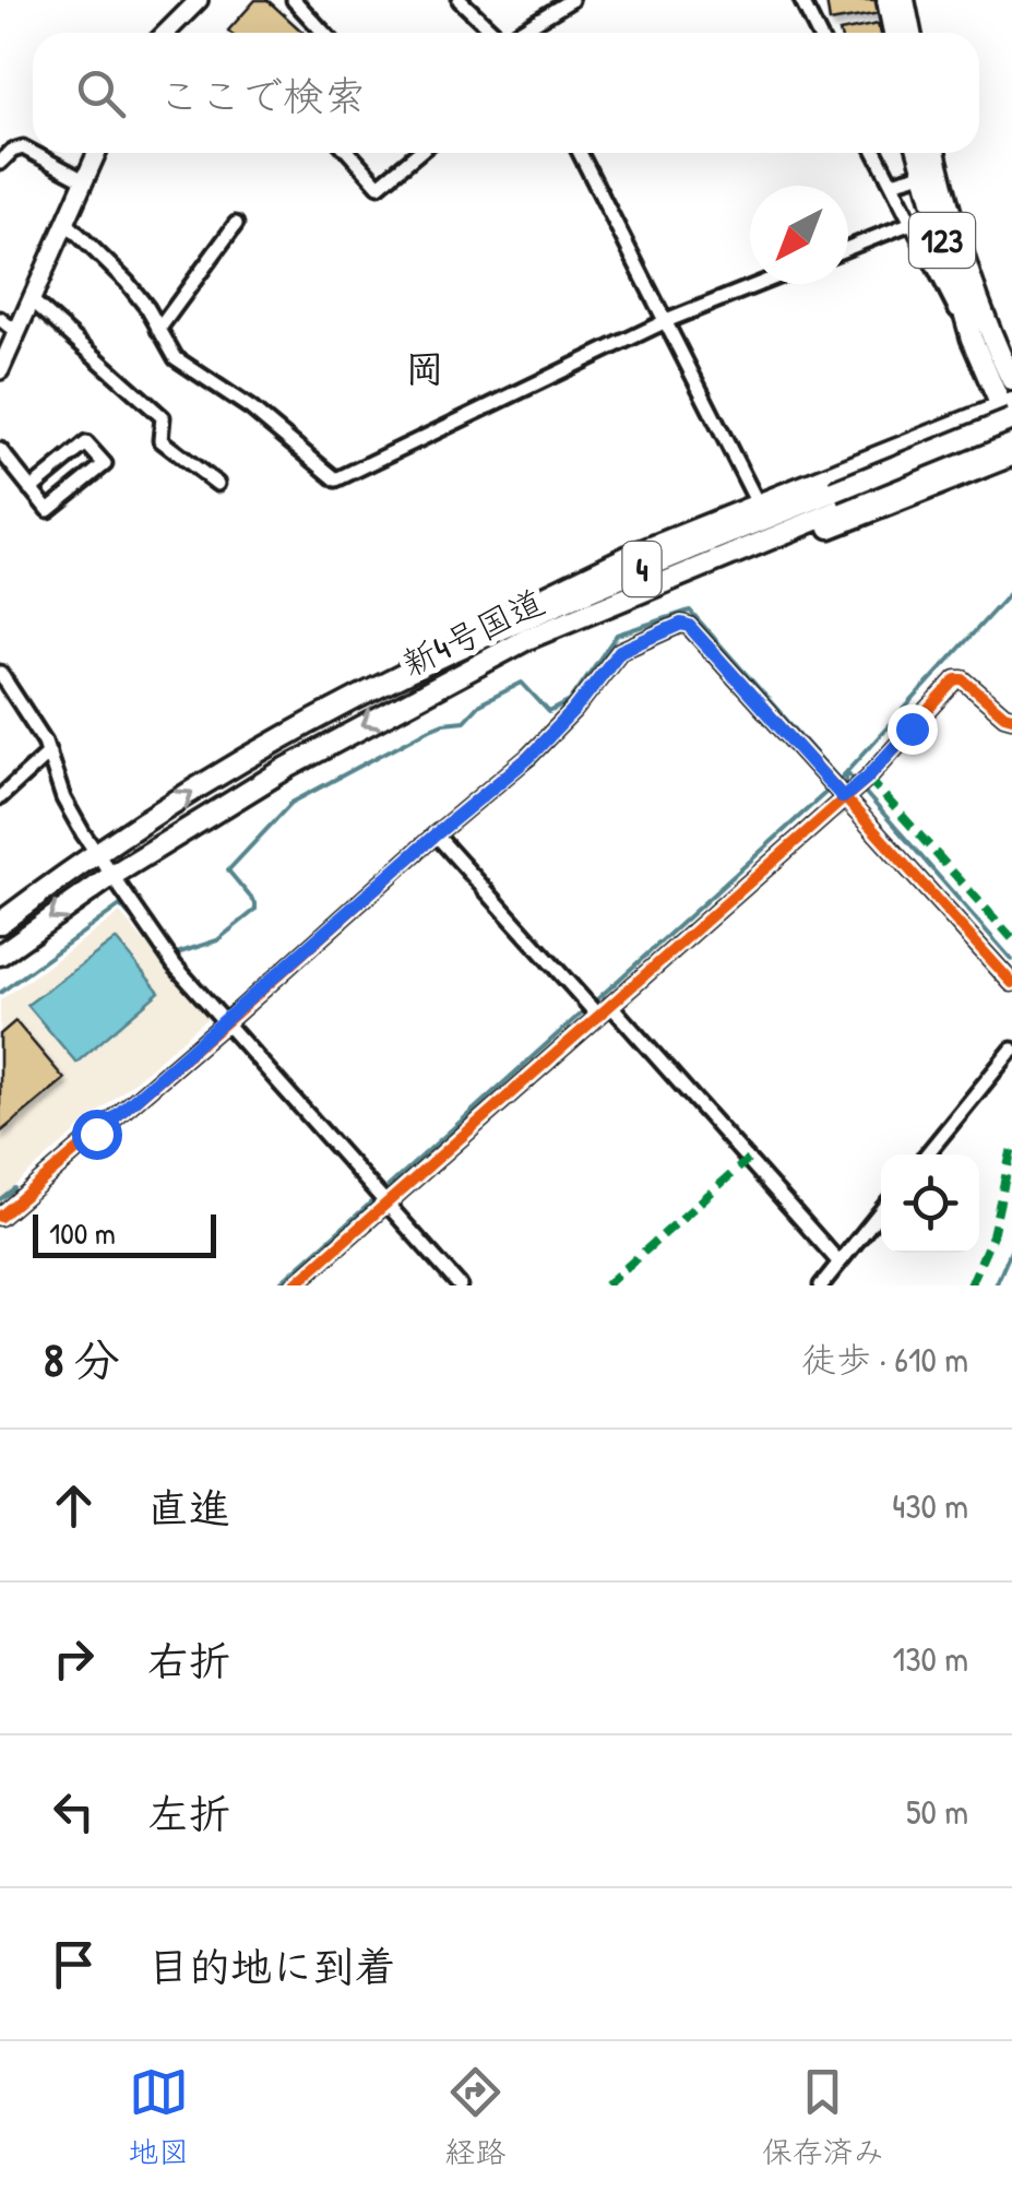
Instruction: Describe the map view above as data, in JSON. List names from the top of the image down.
{
  "streets": {
    "highway": ["123", "4", "新4号国道"]
  },
  "crossings": [
    ["123", "新4号国道"]
  ],
  "districts": ["岡"],
  "scale_bar": "100 m",
  "north": "bottom left",
  "page": {
    "search": "ここで検索",
    "scale": "100 m",
    "heading": ["8 分", "徒歩 · 610 m"],
    "list": [
      ["直進", "430 m"],
      ["右折", "130 m"],
      ["左折", "50 m"],
      "目的地に到着"
    ],
    "nav": ["地図", "経路", "保存済み"]
  }
}
